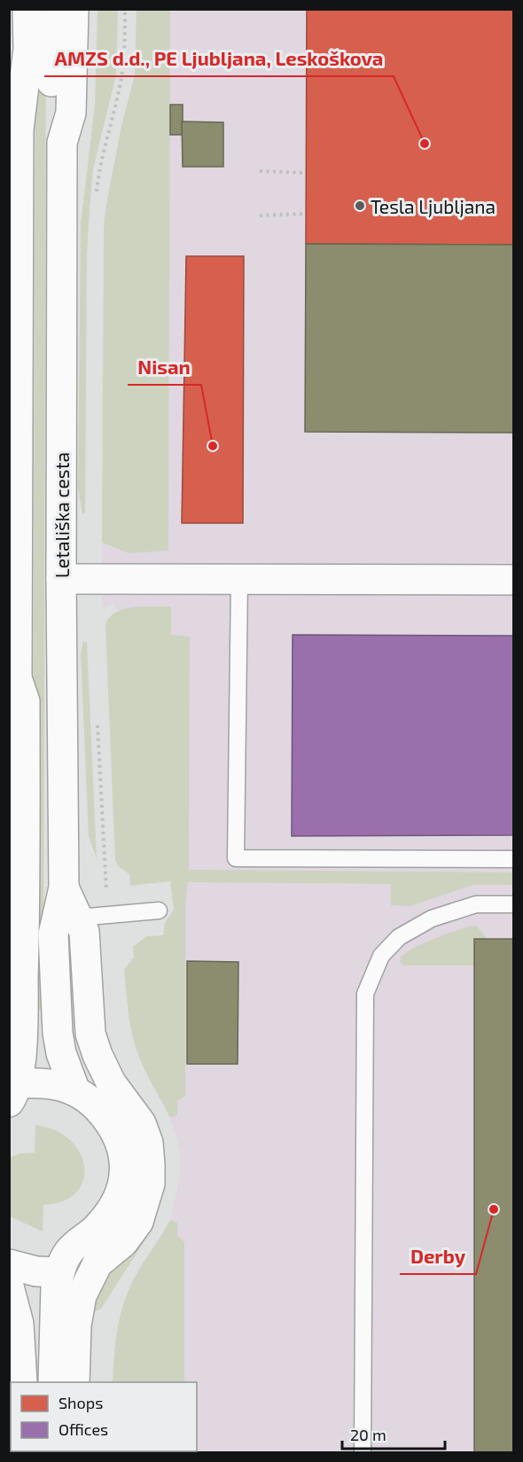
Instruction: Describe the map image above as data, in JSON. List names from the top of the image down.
{
  "streets": {
    "main road": ["Letališka cesta"]
  },
  "places": [
    "AMZS d.d., PE Ljubljana, Leskoškova",
    "Tesla Ljubljana",
    "Nisan",
    "Derby"
  ],
  "legend": ["Shops", "Offices"],
  "scale_bar": "20 m"
}
